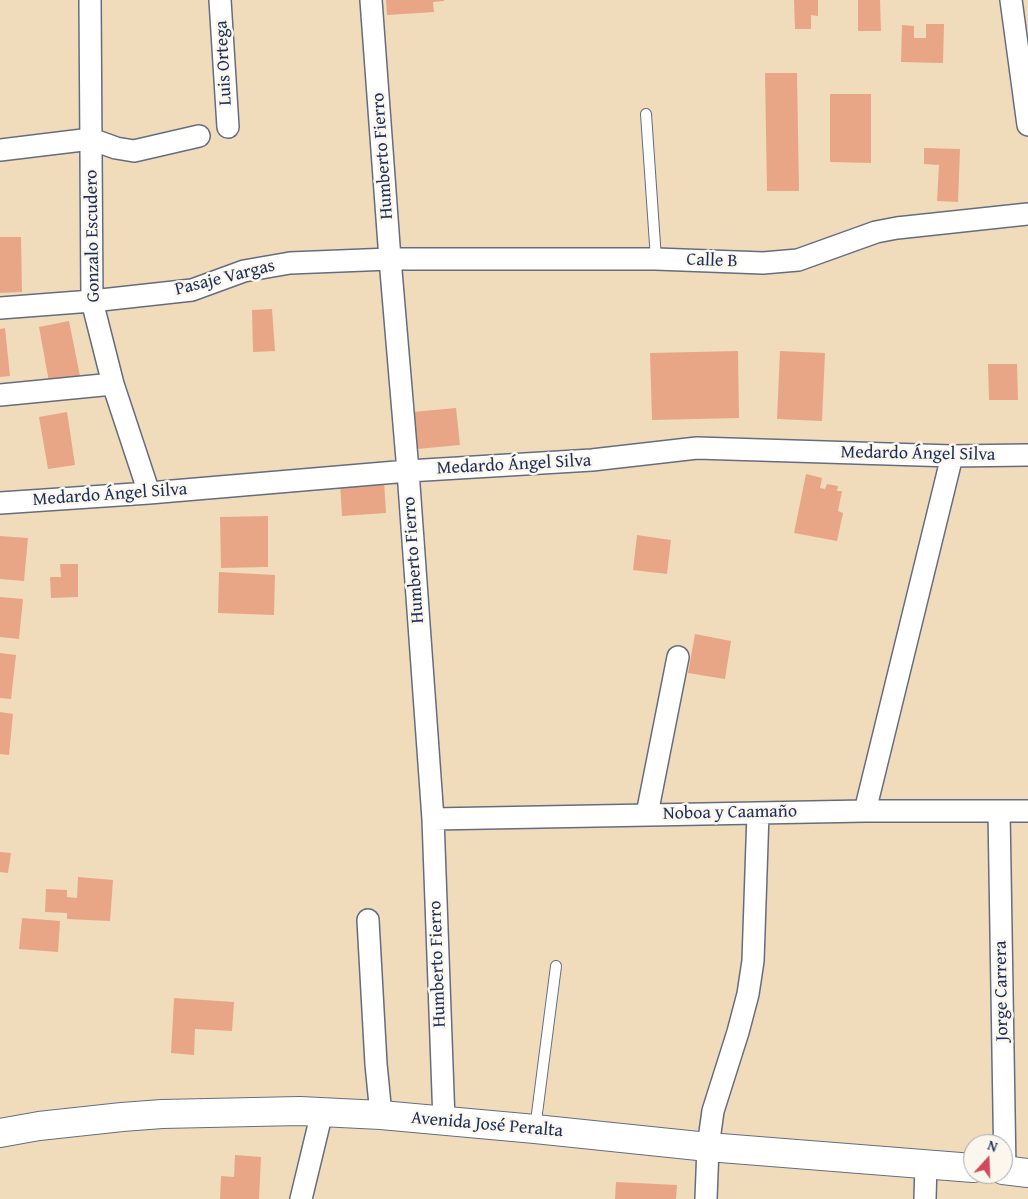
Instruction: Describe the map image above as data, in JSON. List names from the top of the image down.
{
  "streets": {
    "highway": ["Avenida José Peralta"],
    "street": [
      "Luis Ortega",
      "Humberto Fierro",
      "Gonzalo Escudero",
      "Calle B",
      "Pasaje Vargas",
      "Medardo Ángel Silva",
      "Noboa y Caamaño",
      "Jorge Carrera"
    ]
  },
  "crossings": [
    ["Humberto Fierro", "Calle B"],
    ["Humberto Fierro", "Pasaje Vargas"],
    ["Humberto Fierro", "Medardo Ángel Silva"],
    ["Humberto Fierro", "Noboa y Caamaño"],
    ["Humberto Fierro", "Avenida José Peralta"],
    ["Gonzalo Escudero", "Pasaje Vargas"],
    ["Gonzalo Escudero", "Medardo Ángel Silva"],
    ["Calle B", "Pasaje Vargas"],
    ["Noboa y Caamaño", "Jorge Carrera"]
  ],
  "north": "top"
}
